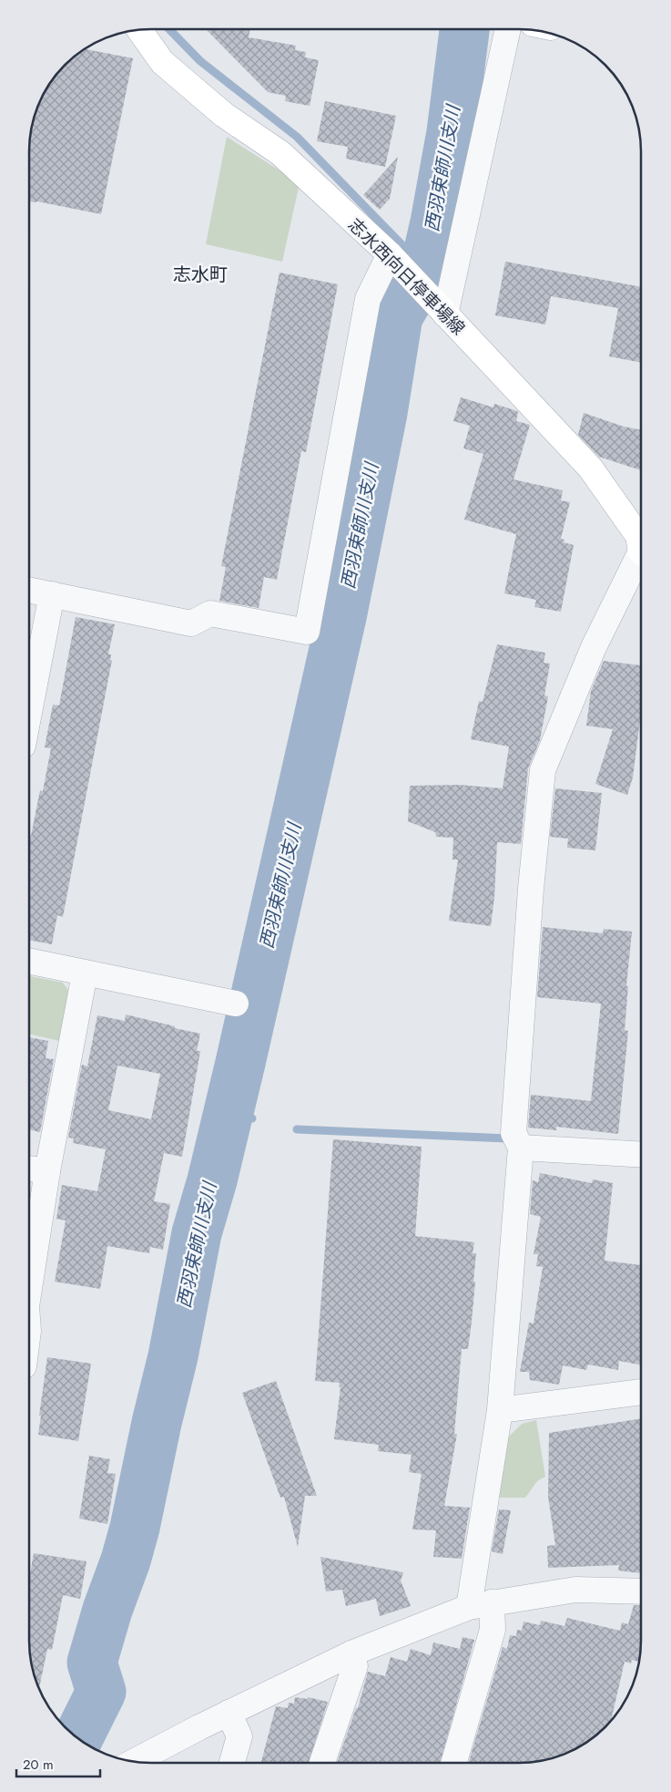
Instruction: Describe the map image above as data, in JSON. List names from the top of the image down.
{
  "streets": {
    "main road": ["志水西向日停車場線"]
  },
  "districts": ["志水町"],
  "water": ["西羽束師川支川"],
  "scale_bar": "20 m"
}
